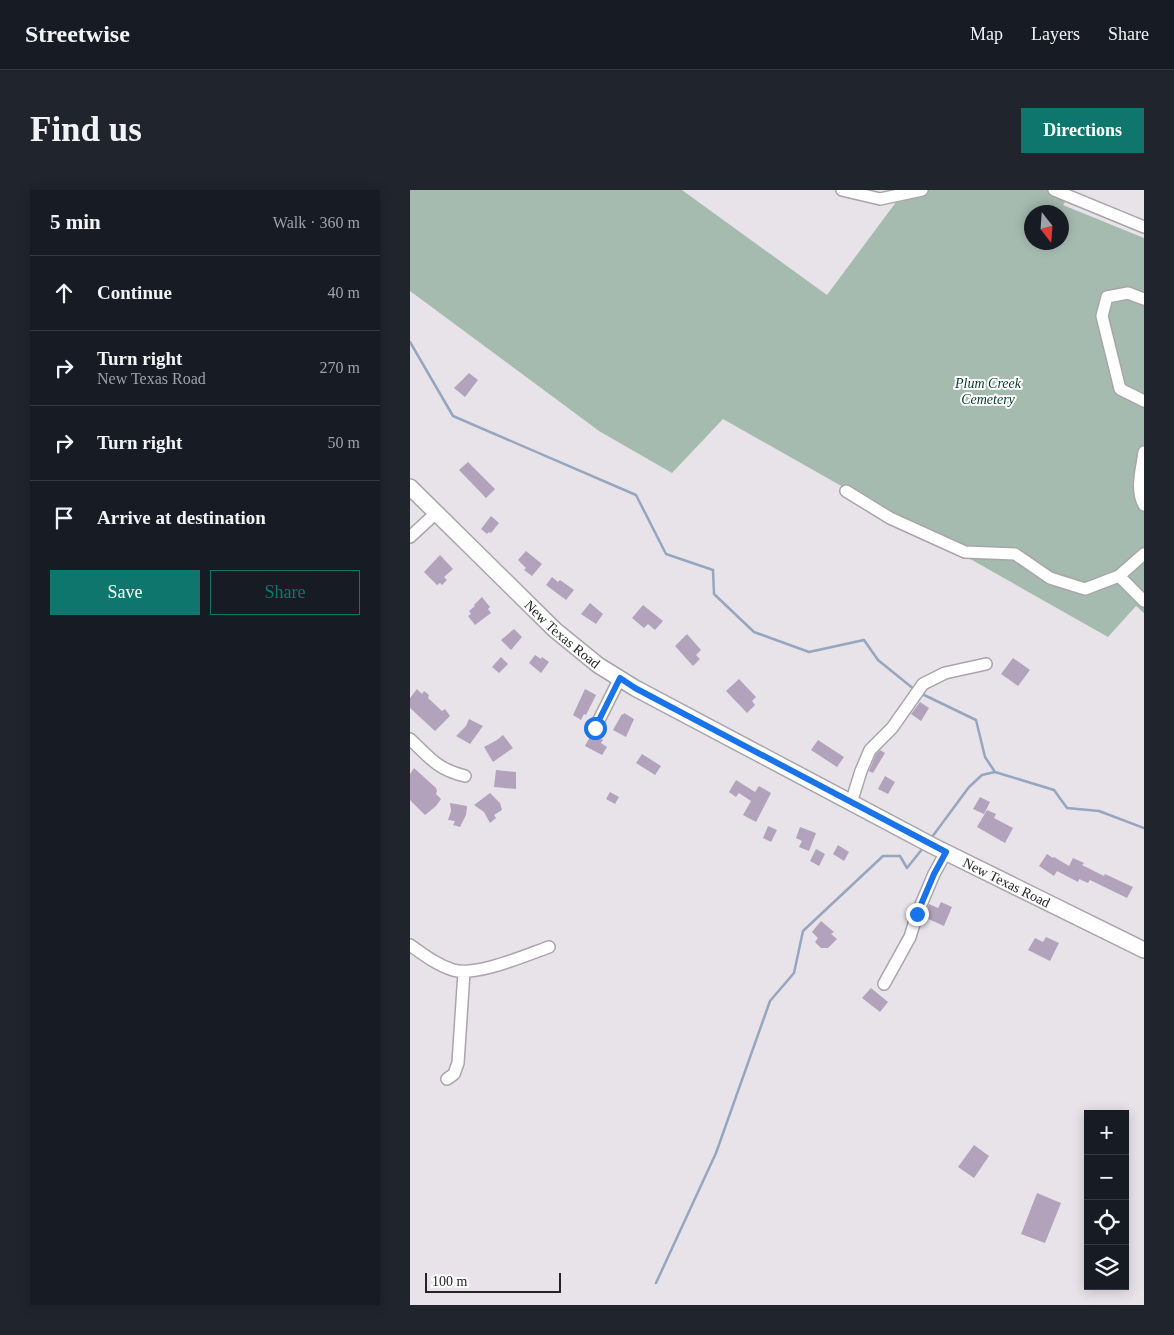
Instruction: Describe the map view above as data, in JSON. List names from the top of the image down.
{
  "streets": {
    "main road": ["New Texas Road"]
  },
  "parks": ["Plum Creek Cemetery"],
  "scale_bar": "100 m",
  "north": "bottom",
  "page": {
    "header": "Streetwise",
    "nav": ["Map", "Layers", "Share"],
    "buttons": [
      "Directions",
      ["Save", "Share"]
    ],
    "title": "Find us",
    "heading": ["5 min", "Walk · 360 m"],
    "list": [
      ["Continue", "40 m"],
      ["Turn right", "New Texas Road", "270 m"],
      ["Turn right", "50 m"],
      "Arrive at destination"
    ],
    "map_buttons": ["+", "−"],
    "scale": "100 m"
  }
}
